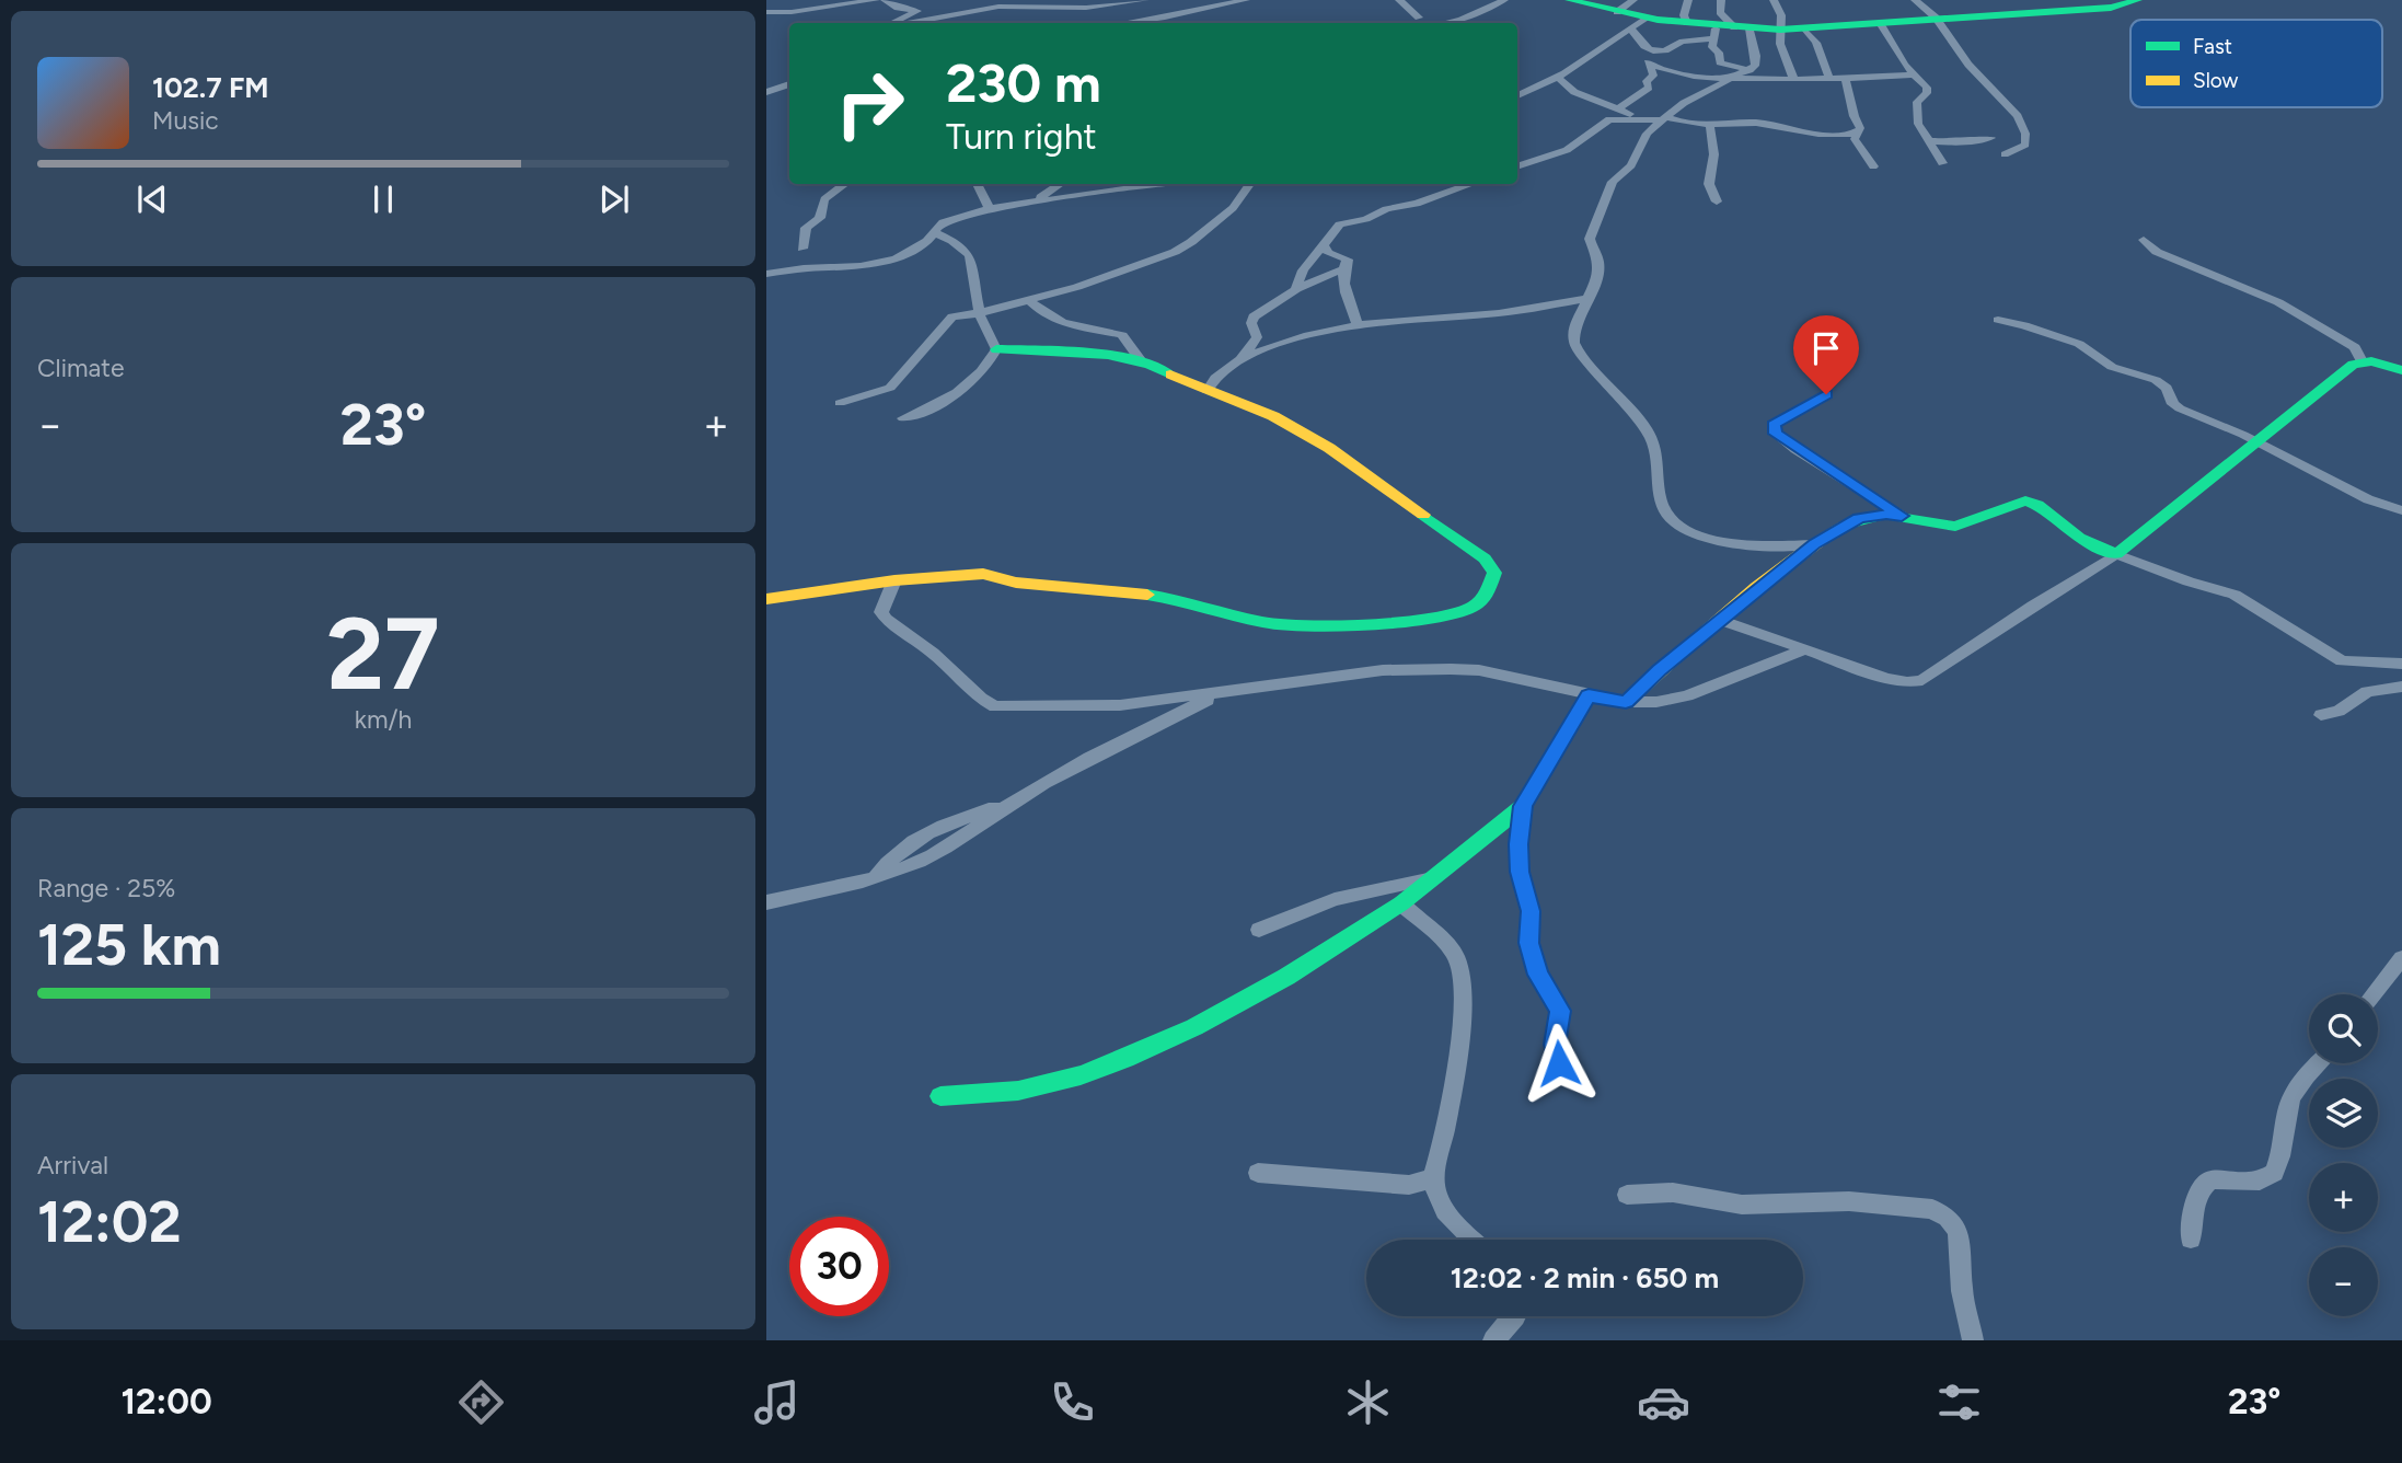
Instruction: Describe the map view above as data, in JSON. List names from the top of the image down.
{
  "legend": ["Fast", "Slow"],
  "page": {
    "turn": ["230 m", "Turn right"],
    "song": ["102.7 FM", "Music"],
    "tile": [
      "Climate",
      ["27", "km/h"],
      ["Range · 25%", "125 km"],
      ["Arrival", "12:02"]
    ],
    "heat": ["−", "23°", "+"],
    "map_buttons": ["+", "−"],
    "limit": "30",
    "trip": "12:02 · 2 min · 650 m",
    "tabs": ["12:00", "23°"]
  }
}
